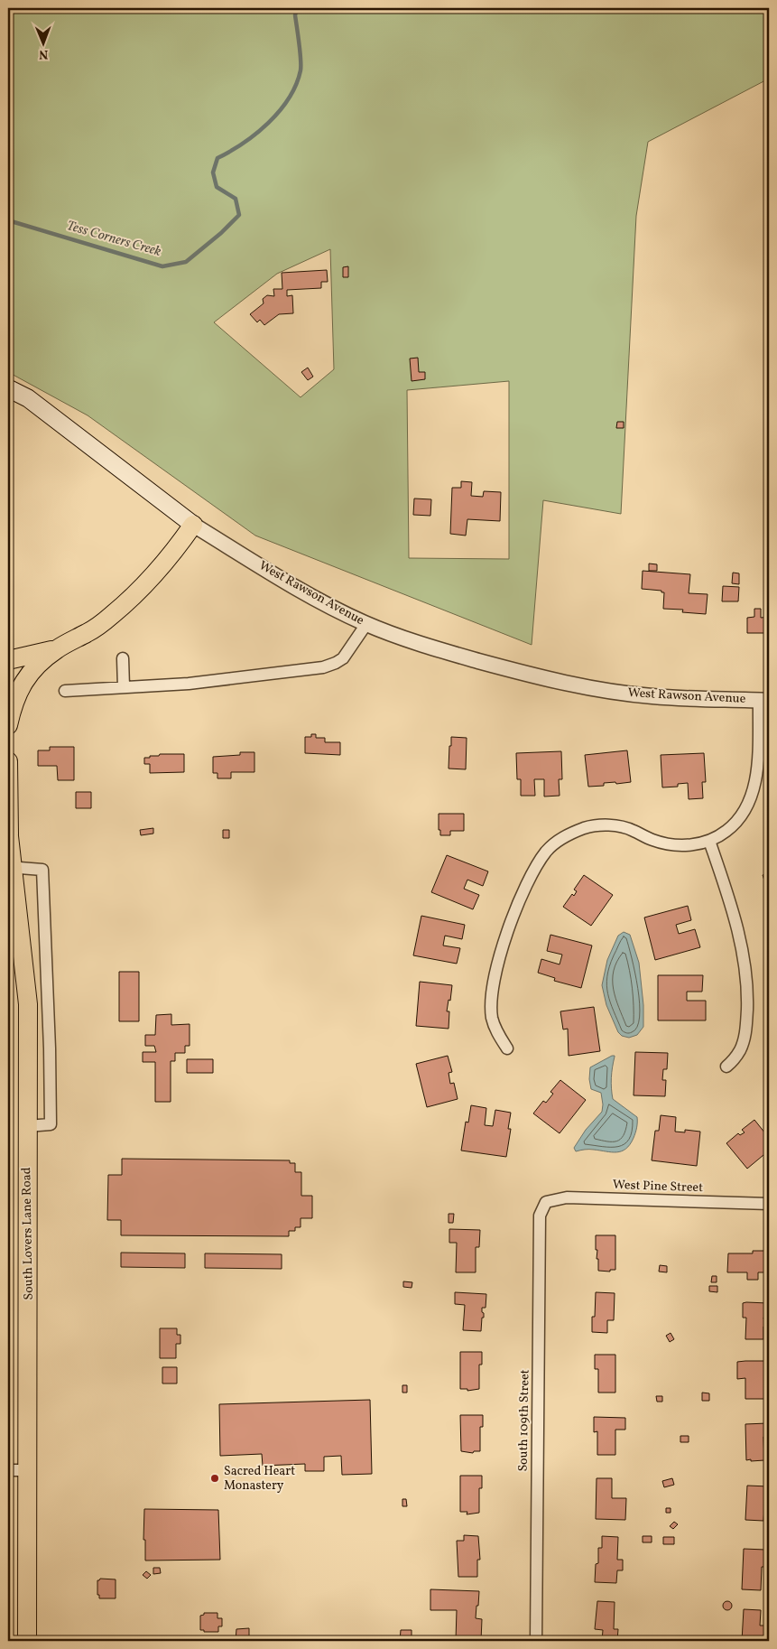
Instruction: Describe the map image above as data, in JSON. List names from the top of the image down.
{
  "streets": {
    "main road": ["West Rawson Avenue", "South Lovers Lane Road"],
    "street": ["West Pine Street", "South 109th Street"]
  },
  "crossings": [
    ["West Pine Street", "South 109th Street"]
  ],
  "water": ["Tess Corners Creek"],
  "places": ["Sacred Heart Monastery"],
  "north": "bottom"
}
